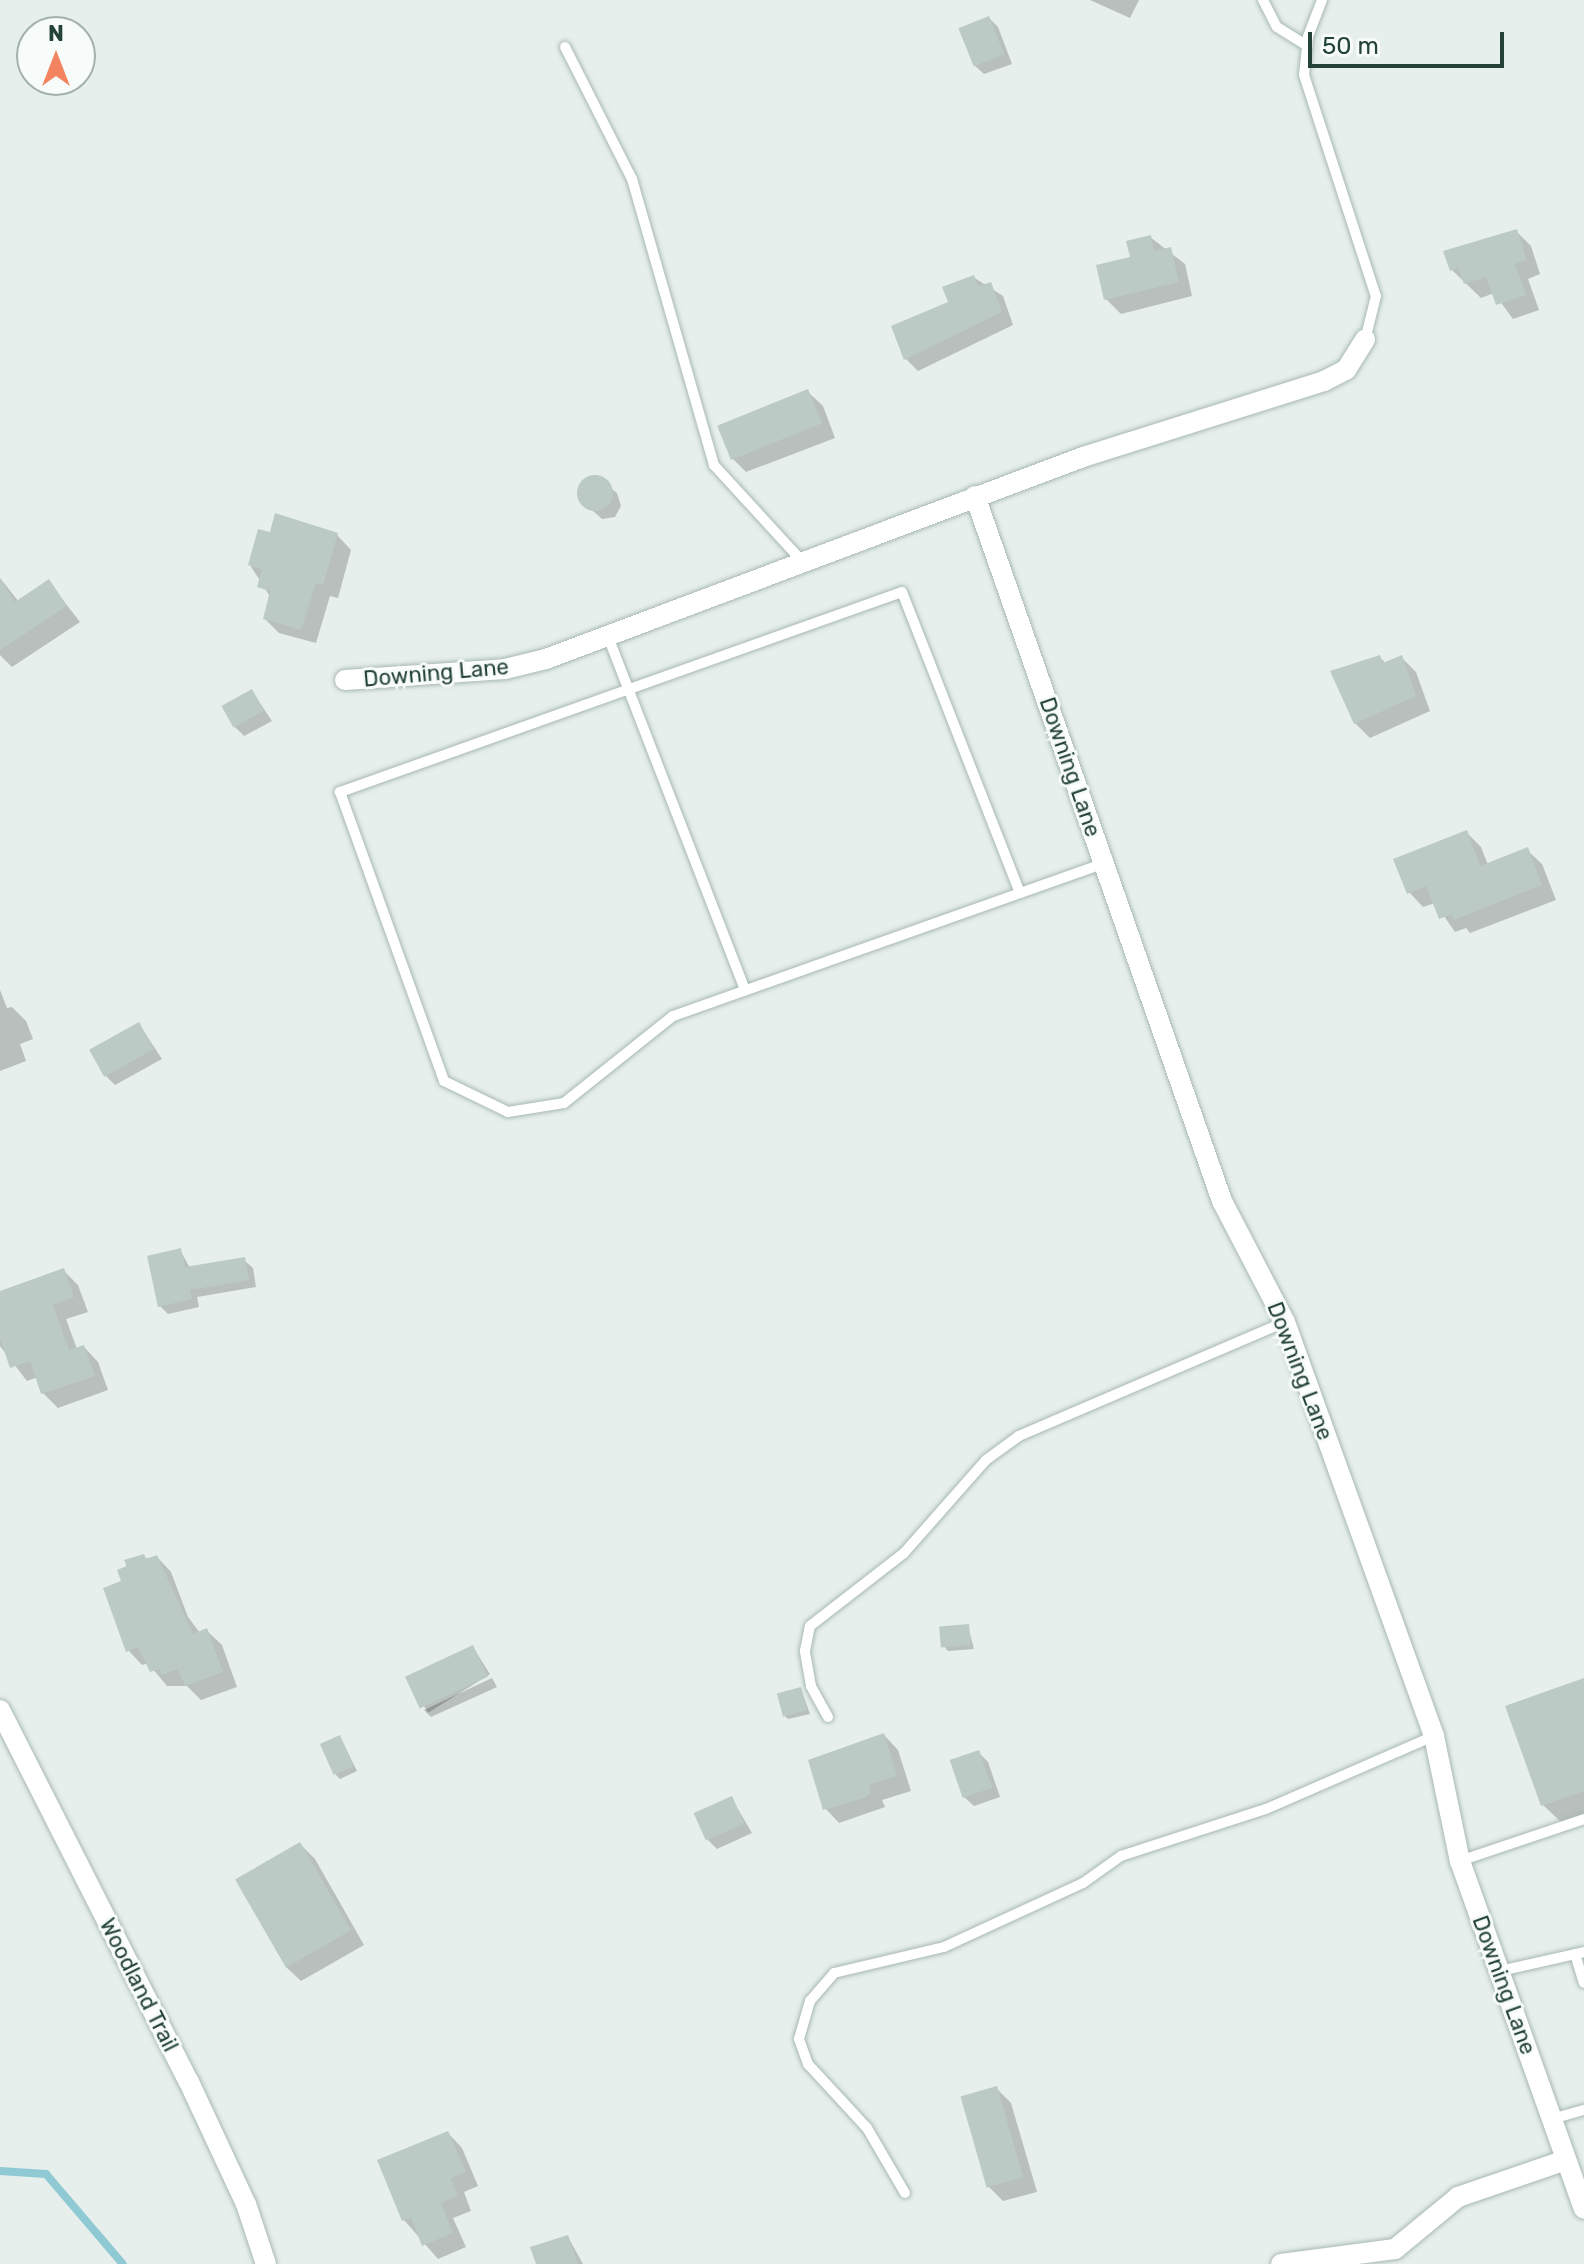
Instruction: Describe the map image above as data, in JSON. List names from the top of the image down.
{
  "streets": {
    "street": ["Downing Lane", "Woodland Trail"]
  },
  "scale_bar": "50 m",
  "north": "top"
}
